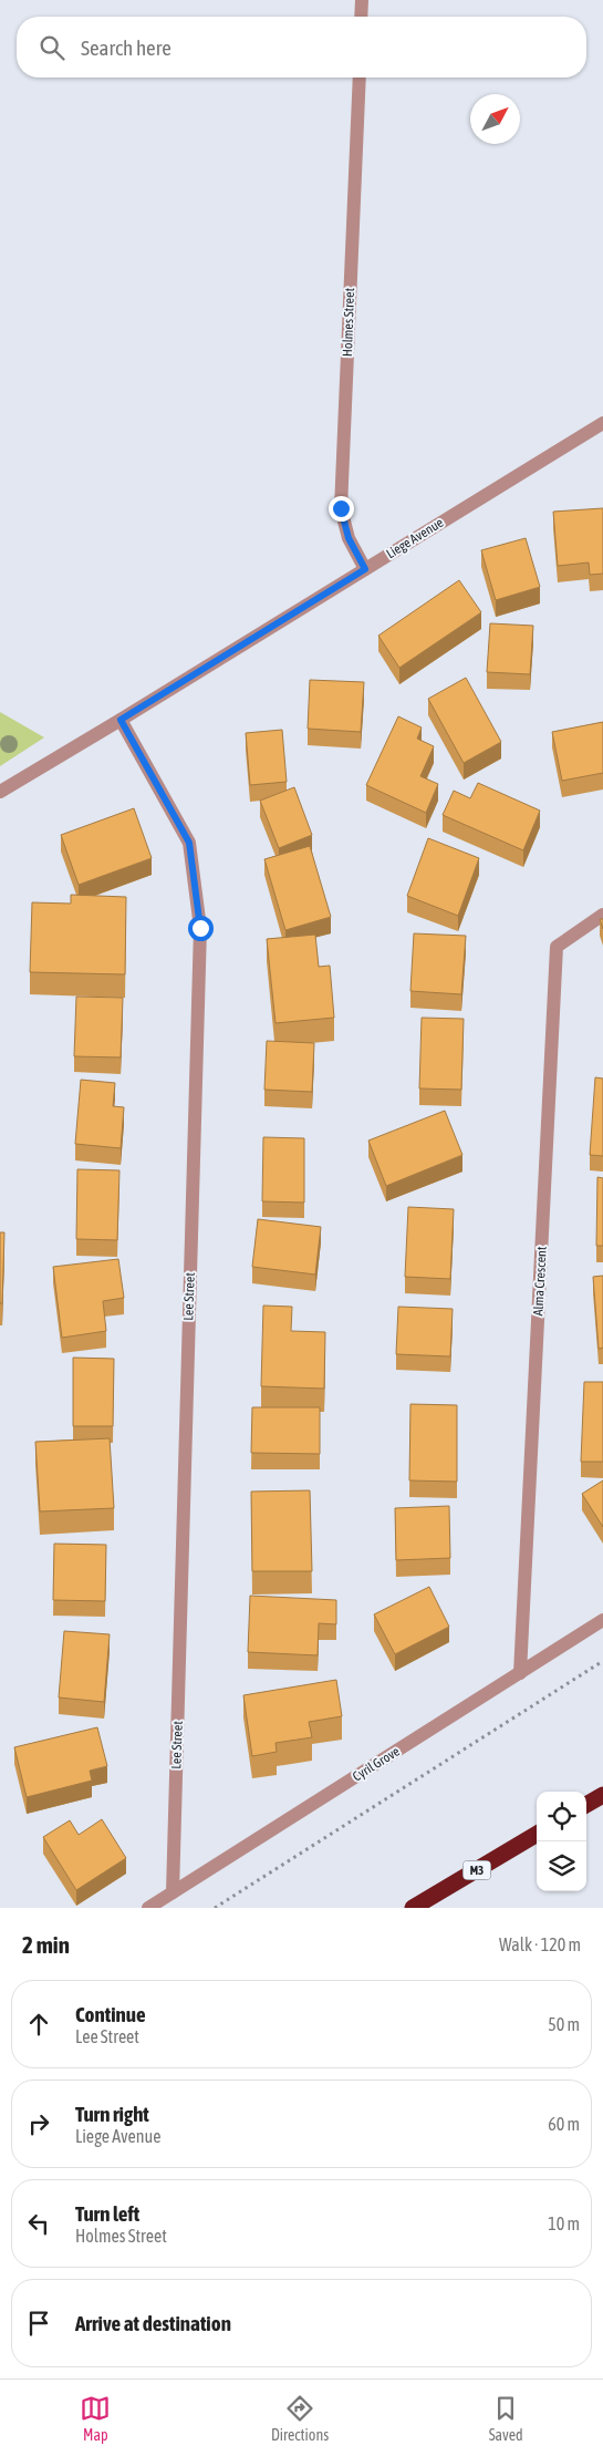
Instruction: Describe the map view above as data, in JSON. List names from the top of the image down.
{
  "streets": {
    "highway": ["M3"],
    "street": [
      "Holmes Street",
      "Liege Avenue",
      "Alma Crescent",
      "Lee Street",
      "Cyril Grove"
    ]
  },
  "crossings": [
    ["Holmes Street", "Liege Avenue"],
    ["Liege Avenue", "Lee Street"],
    ["Alma Crescent", "Cyril Grove"],
    ["Lee Street", "Cyril Grove"]
  ],
  "north": "top right",
  "page": {
    "search": "Search here",
    "heading": ["2 min", "Walk · 120 m"],
    "list": [
      ["Continue", "Lee Street", "50 m"],
      ["Turn right", "Liege Avenue", "60 m"],
      ["Turn left", "Holmes Street", "10 m"],
      "Arrive at destination"
    ],
    "nav": ["Map", "Directions", "Saved"]
  }
}
